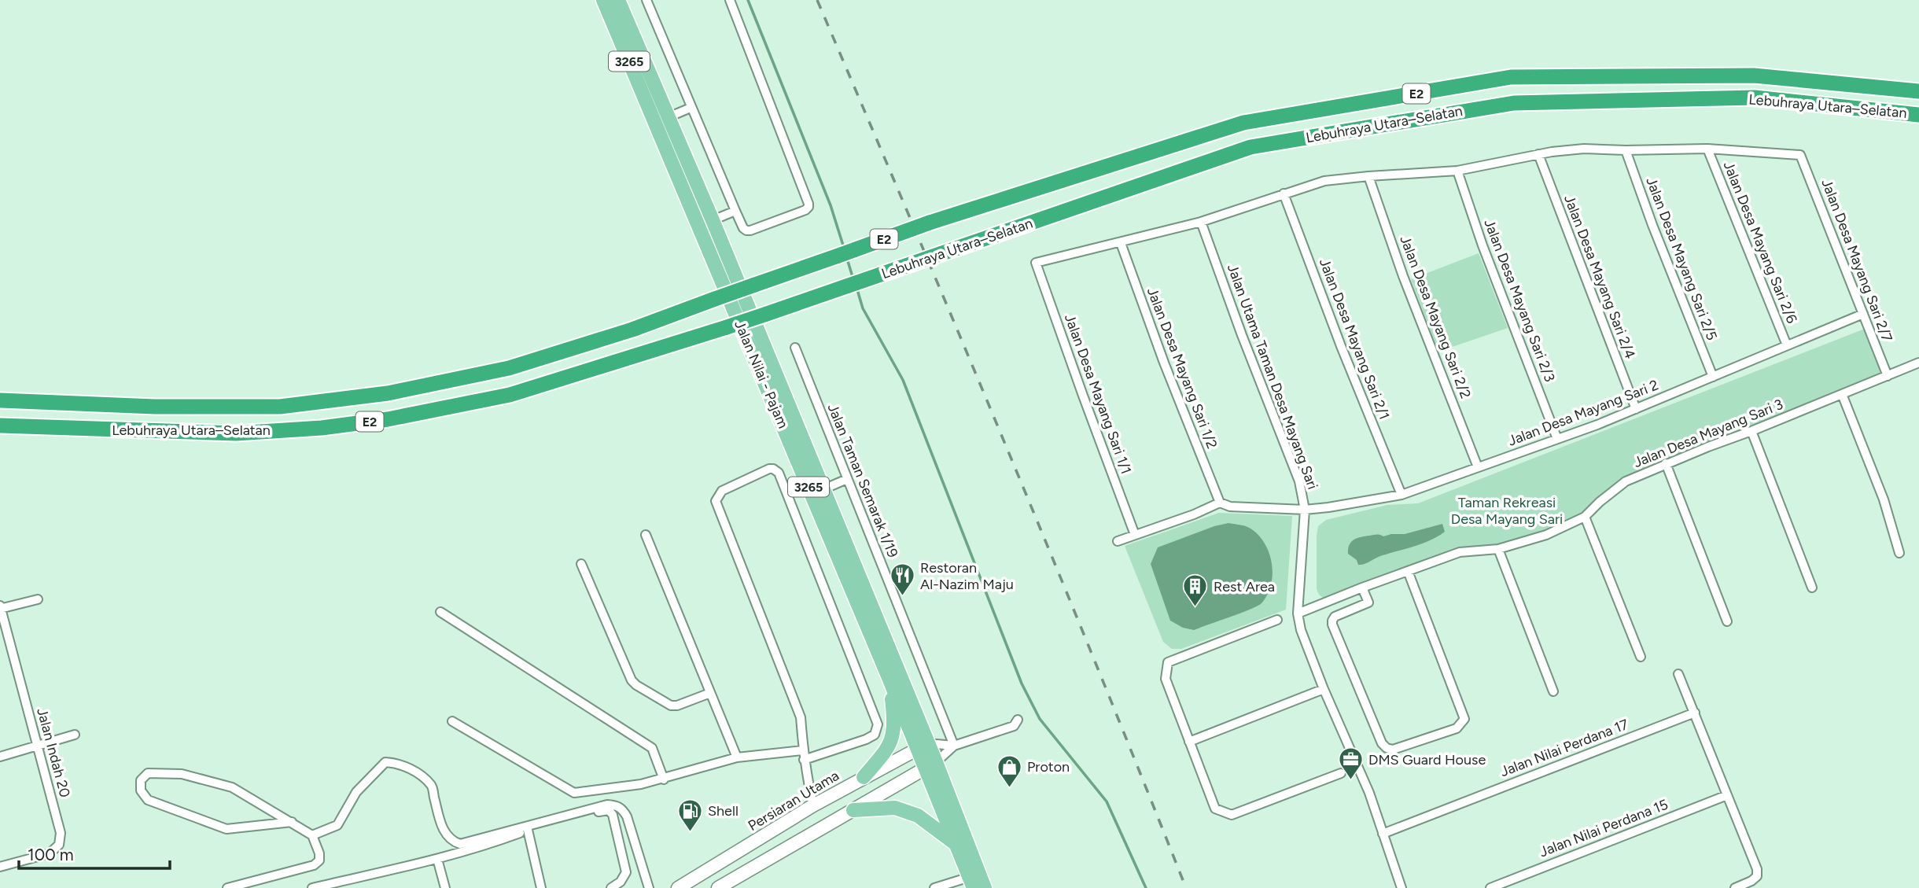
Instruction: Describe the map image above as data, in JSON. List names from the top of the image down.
{
  "streets": {
    "highway": ["E2", "Lebuhraya Utara–Selatan"],
    "main road": ["3265", "Jalan Nilai - Pajam", "Persiaran Utama"],
    "street": [
      "Jalan Desa Mayang Sari 2/6",
      "Jalan Desa Mayang Sari 2/5",
      "Jalan Desa Mayang Sari 2/7",
      "Jalan Desa Mayang Sari 2/4",
      "Jalan Desa Mayang Sari 2/3",
      "Jalan Desa Mayang Sari 2/2",
      "Jalan Desa Mayang Sari 2/1",
      "Jalan Desa Mayang Sari 1/2",
      "Jalan Utama Taman Desa Mayang Sari",
      "Jalan Desa Mayang Sari 1/1",
      "Jalan Desa Mayang Sari 2",
      "Jalan Desa Mayang Sari 3",
      "Jalan Taman Semarak 1/19",
      "Jalan Nilai Perdana 17",
      "Jalan Indah 20",
      "Jalan Nilai Perdana 15"
    ]
  },
  "crossings": [
    ["3265", "Jalan Nilai - Pajam"],
    ["3265", "Persiaran Utama"],
    ["Jalan Desa Mayang Sari 2/6", "Jalan Desa Mayang Sari 2/7"],
    ["Jalan Desa Mayang Sari 2/6", "Jalan Desa Mayang Sari 2"],
    ["Jalan Desa Mayang Sari 2/5", "Jalan Desa Mayang Sari 2"],
    ["Jalan Desa Mayang Sari 2/7", "Jalan Desa Mayang Sari 2"],
    ["Jalan Desa Mayang Sari 2/7", "Jalan Desa Mayang Sari 3"],
    ["Jalan Desa Mayang Sari 2/4", "Jalan Desa Mayang Sari 2"],
    ["Jalan Desa Mayang Sari 2/3", "Jalan Desa Mayang Sari 2"],
    ["Jalan Desa Mayang Sari 2/2", "Jalan Desa Mayang Sari 2"],
    ["Jalan Desa Mayang Sari 2/1", "Jalan Desa Mayang Sari 2"],
    ["Jalan Desa Mayang Sari 1/2", "Jalan Desa Mayang Sari 1/1"],
    ["Jalan Desa Mayang Sari 1/2", "Jalan Desa Mayang Sari 2"],
    ["Jalan Nilai - Pajam", "Persiaran Utama"],
    ["Jalan Utama Taman Desa Mayang Sari", "Jalan Desa Mayang Sari 2"],
    ["Jalan Utama Taman Desa Mayang Sari", "Jalan Desa Mayang Sari 3"],
    ["Jalan Utama Taman Desa Mayang Sari", "Jalan Nilai Perdana 17"]
  ],
  "parks": ["Taman Rekreasi Desa Mayang Sari"],
  "places": {
    "restaurant": ["Restoran Al-Nazim Maju"],
    "building": ["Rest Area"],
    "office": ["DMS Guard House"],
    "shop": ["Proton"],
    "fuel station": ["Shell"]
  },
  "scale_bar": "100 m"
}
